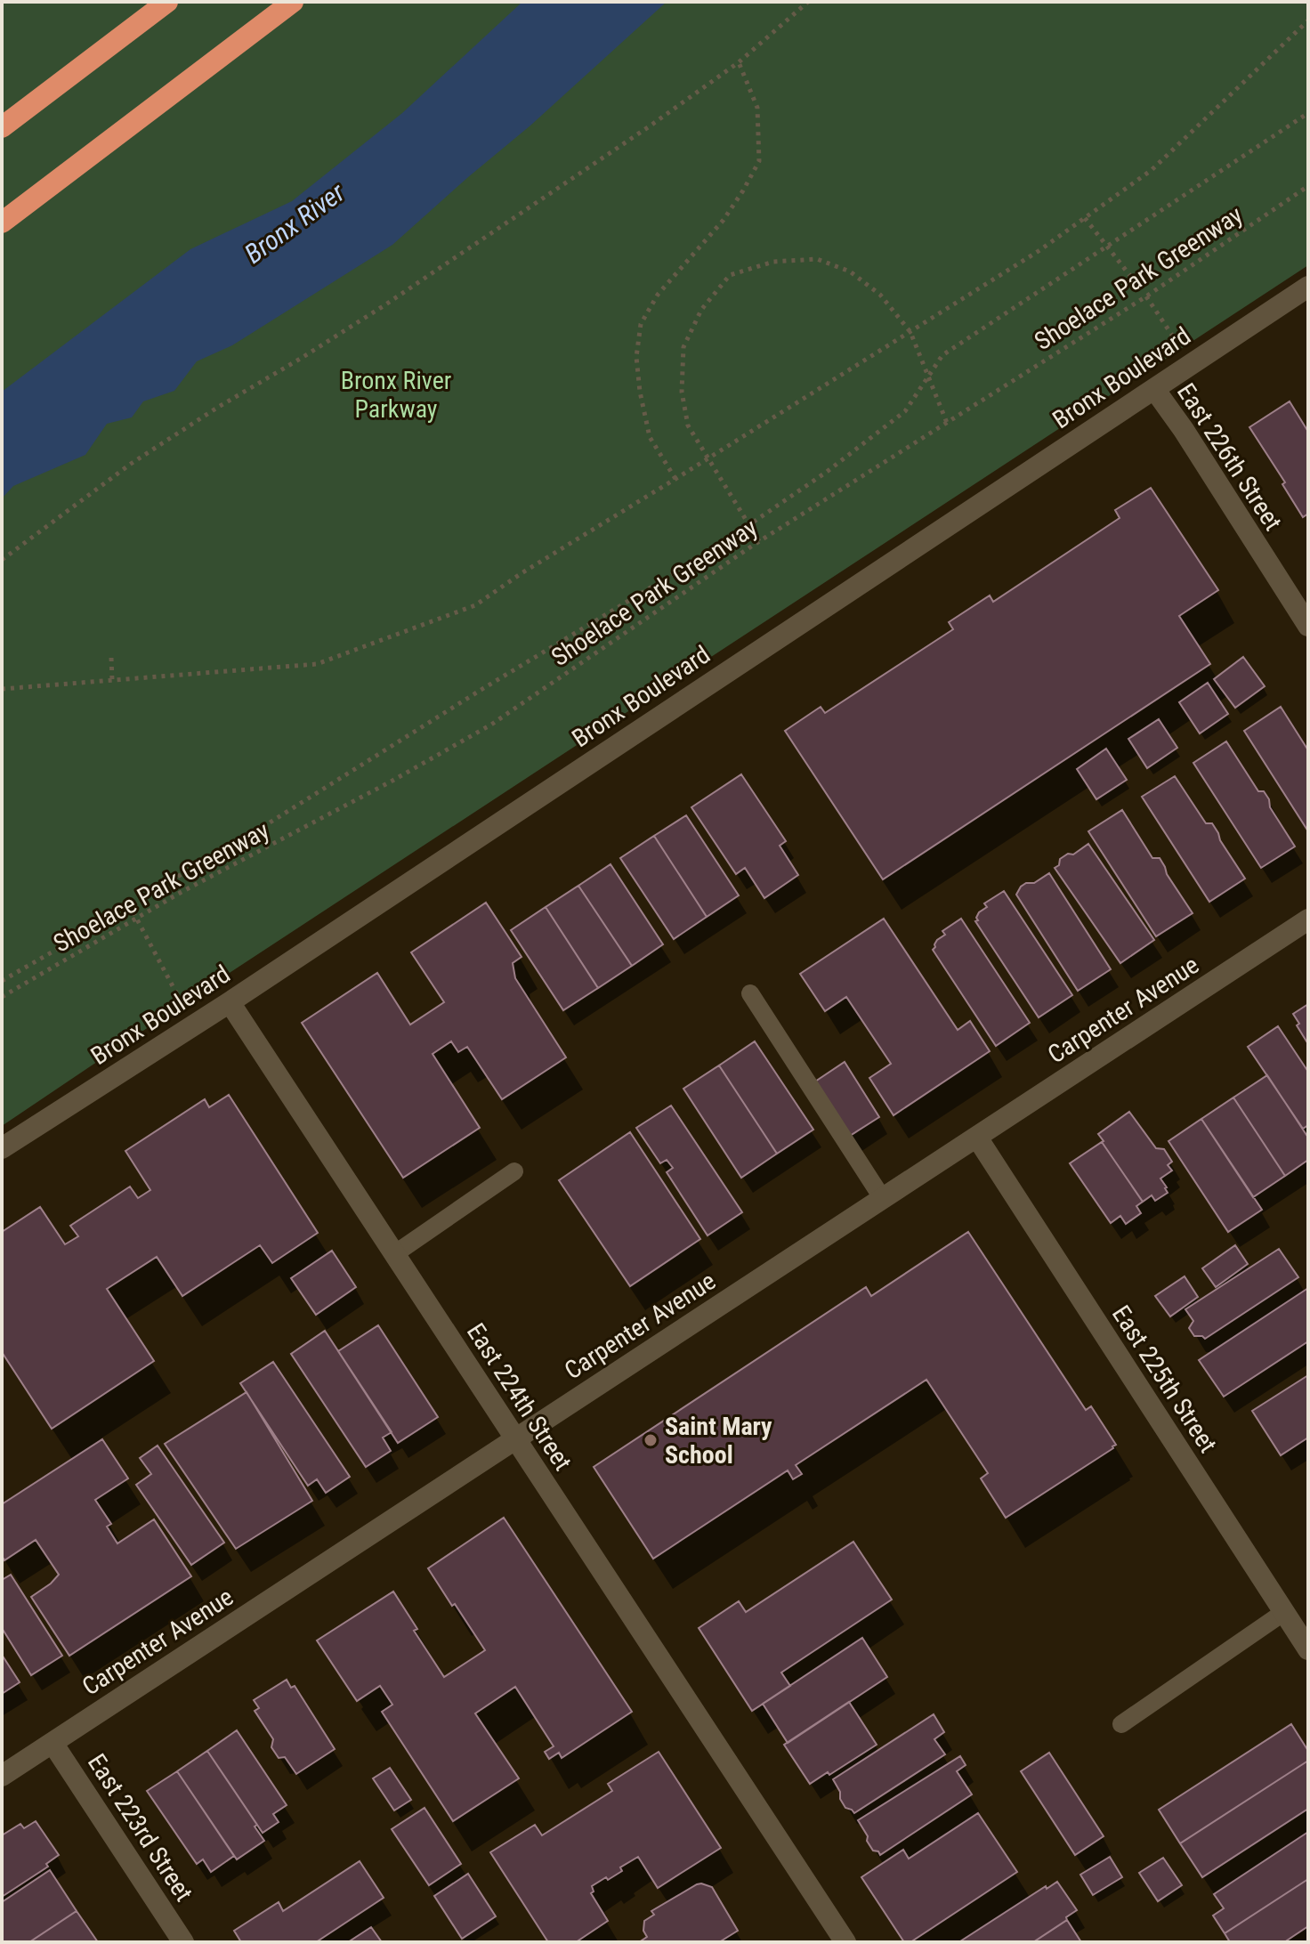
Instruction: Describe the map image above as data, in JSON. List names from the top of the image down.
{
  "streets": {
    "street": [
      "Bronx Boulevard",
      "East 226th Street",
      "Carpenter Avenue",
      "East 225th Street",
      "East 224th Street",
      "East 223rd Street"
    ],
    "path": ["Shoelace Park Greenway"]
  },
  "crossings": [
    ["Bronx Boulevard", "East 226th Street"],
    ["Bronx Boulevard", "East 224th Street"],
    ["Carpenter Avenue", "East 225th Street"],
    ["Carpenter Avenue", "East 224th Street"],
    ["Carpenter Avenue", "East 223rd Street"]
  ],
  "water": ["Bronx River"],
  "parks": ["Bronx River Parkway"],
  "places": ["Saint Mary School"]
}
